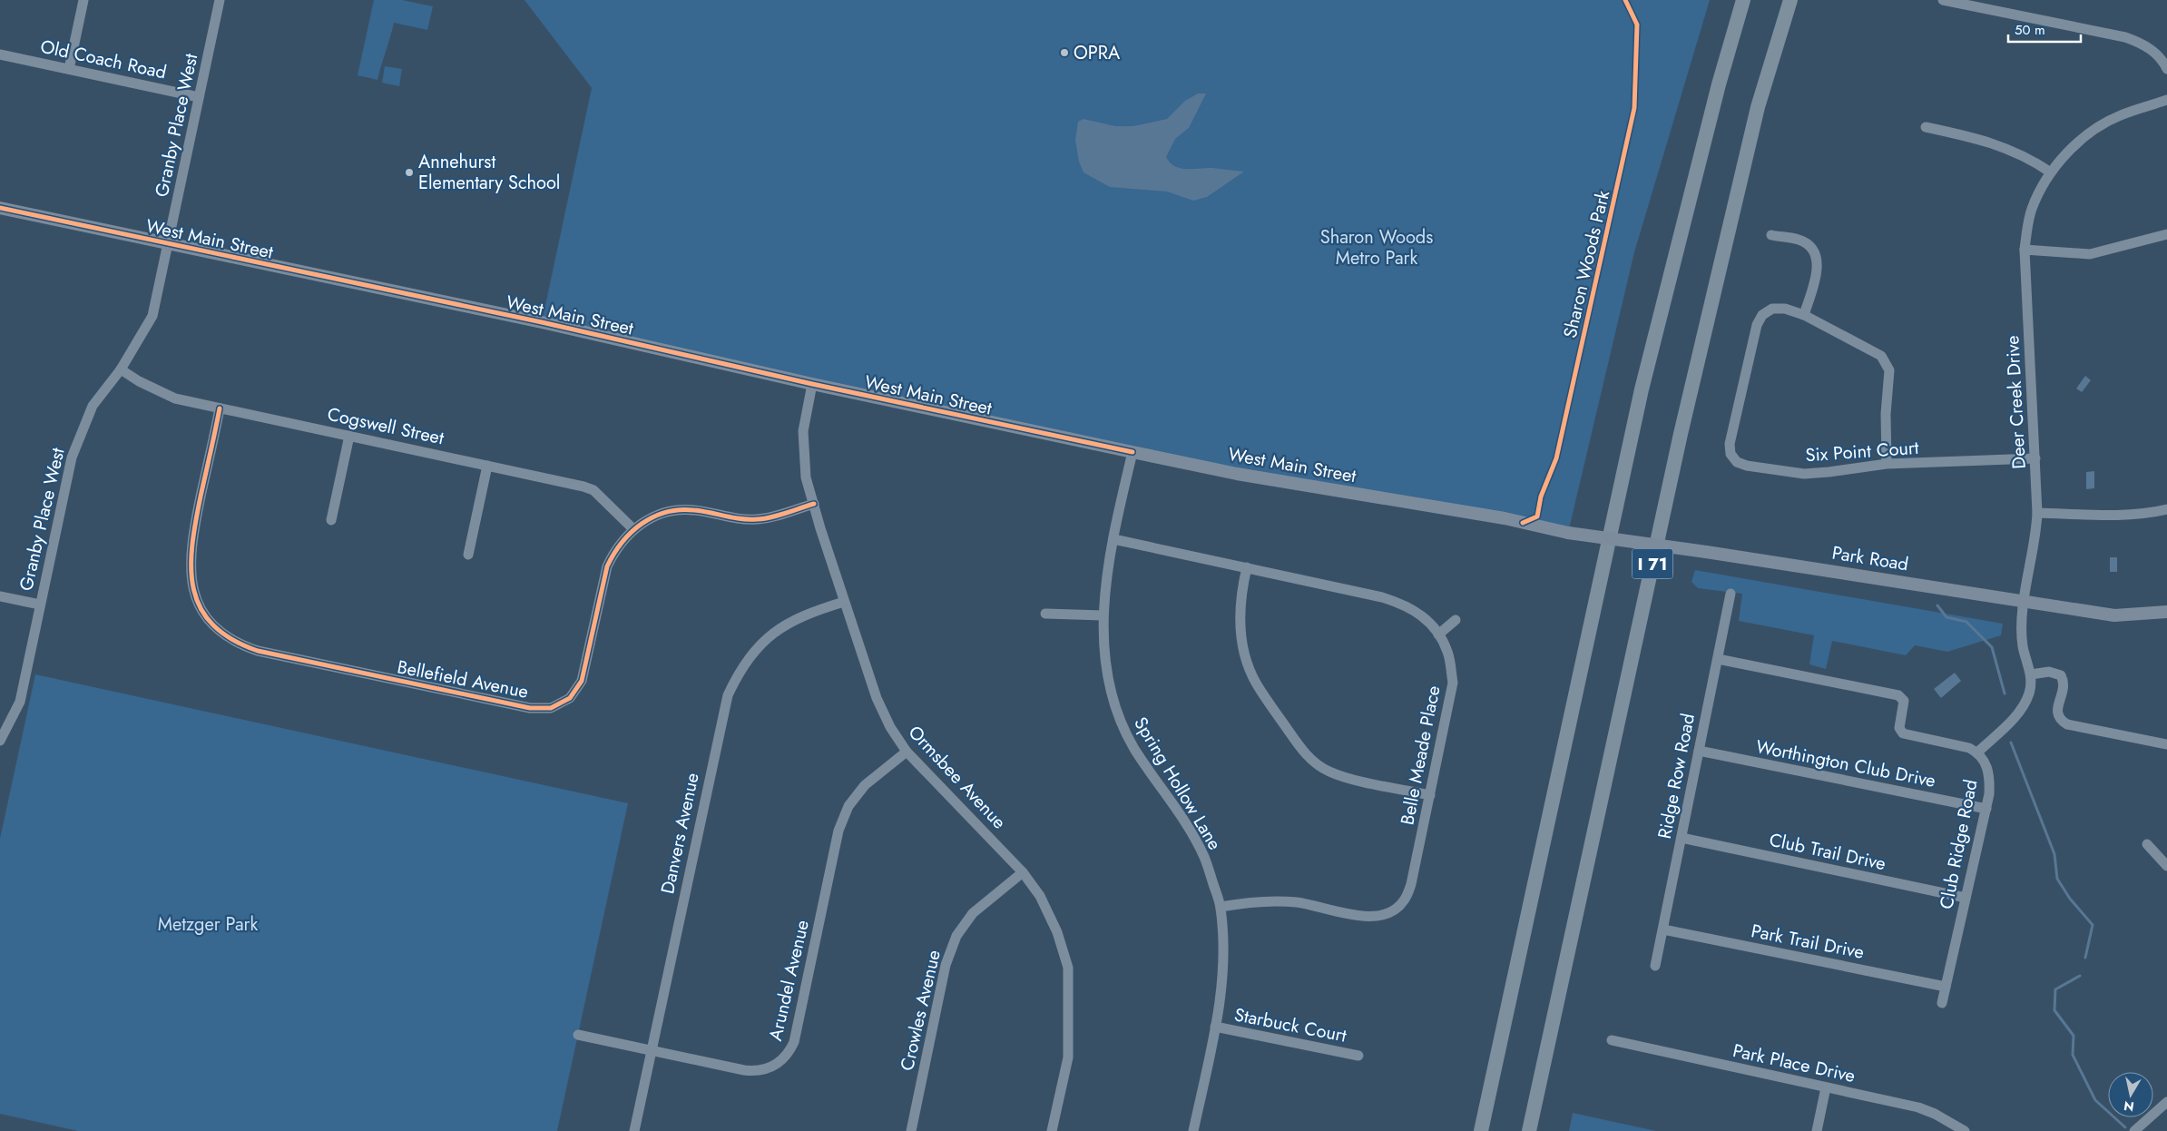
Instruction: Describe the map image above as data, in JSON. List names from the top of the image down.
{
  "streets": {
    "highway": ["I 71"],
    "main road": ["West Main Street", "Park Road"],
    "street": [
      "Old Coach Road",
      "Granby Place West",
      "Deer Creek Drive",
      "Cogswell Street",
      "Six Point Court",
      "Bellefield Avenue",
      "Belle Meade Place",
      "Worthington Club Drive",
      "Ridge Row Road",
      "Ormsbee Avenue",
      "Spring Hollow Lane",
      "Danvers Avenue",
      "Club Ridge Road",
      "Club Trail Drive",
      "Park Trail Drive",
      "Arundel Avenue",
      "Crowles Avenue",
      "Starbuck Court",
      "Park Place Drive"
    ],
    "cycle path": ["Sharon Woods Park"]
  },
  "crossings": [
    ["Old Coach Road", "Granby Place West"],
    ["Granby Place West", "West Main Street"],
    ["Granby Place West", "Cogswell Street"],
    ["West Main Street", "Park Road"],
    ["West Main Street", "Ormsbee Avenue"],
    ["West Main Street", "Spring Hollow Lane"],
    ["Deer Creek Drive", "Six Point Court"],
    ["Deer Creek Drive", "Park Road"],
    ["Deer Creek Drive", "Club Ridge Road"],
    ["Cogswell Street", "Bellefield Avenue"],
    ["Bellefield Avenue", "Ormsbee Avenue"],
    ["Belle Meade Place", "Spring Hollow Lane"],
    ["Worthington Club Drive", "Ridge Row Road"],
    ["Worthington Club Drive", "Club Ridge Road"],
    ["Ridge Row Road", "Club Trail Drive"],
    ["Ridge Row Road", "Park Trail Drive"],
    ["Ormsbee Avenue", "Danvers Avenue"],
    ["Ormsbee Avenue", "Arundel Avenue"],
    ["Ormsbee Avenue", "Crowles Avenue"],
    ["Spring Hollow Lane", "Starbuck Court"],
    ["Danvers Avenue", "Arundel Avenue"],
    ["Club Ridge Road", "Club Trail Drive"],
    ["Club Ridge Road", "Park Trail Drive"]
  ],
  "parks": ["Sharon Woods Metro Park", "Metzger Park"],
  "places": ["OPRA", "Annehurst Elementary School"],
  "scale_bar": "50 m",
  "north": "bottom"
}
